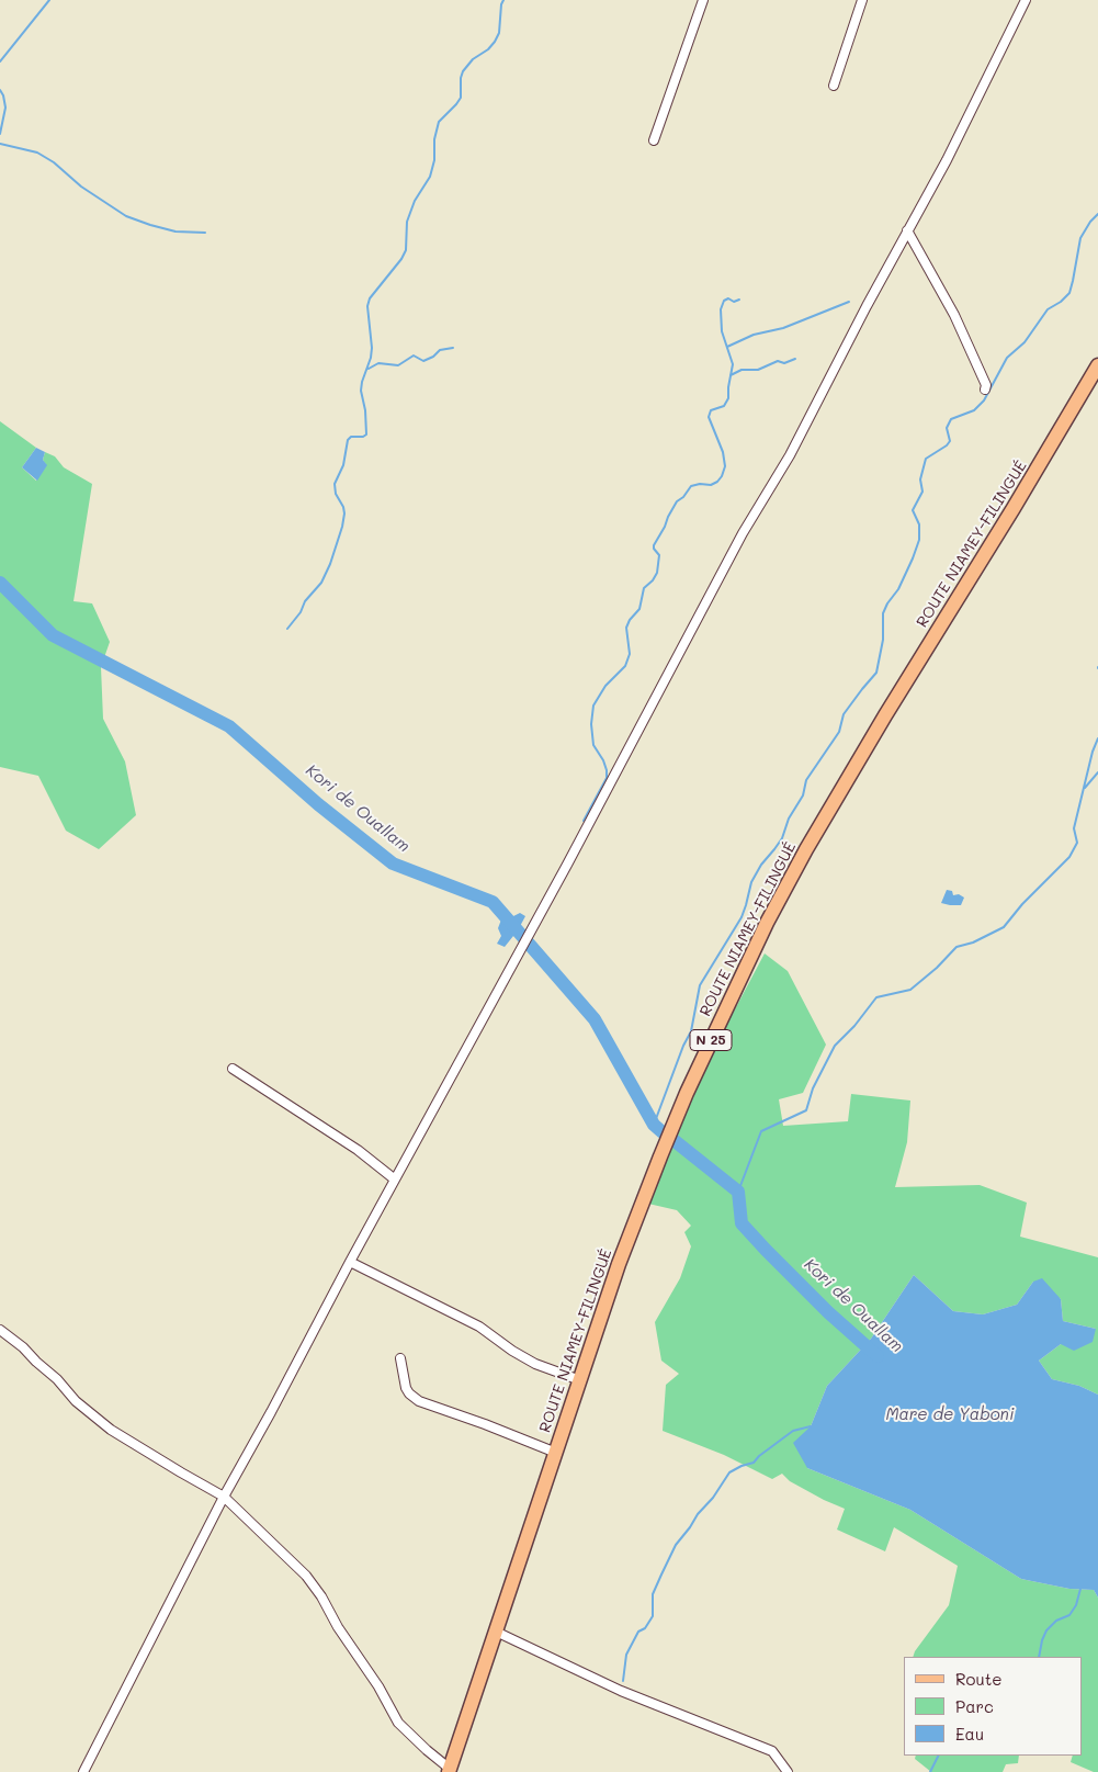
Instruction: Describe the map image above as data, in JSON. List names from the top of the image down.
{
  "streets": {
    "main road": ["ROUTE NIAMEY-FILINGUÉ", "N 25"]
  },
  "water": ["Kori de Ouallam", "Mare de Yaboni"],
  "legend": ["Route", "Parc", "Eau"]
}
